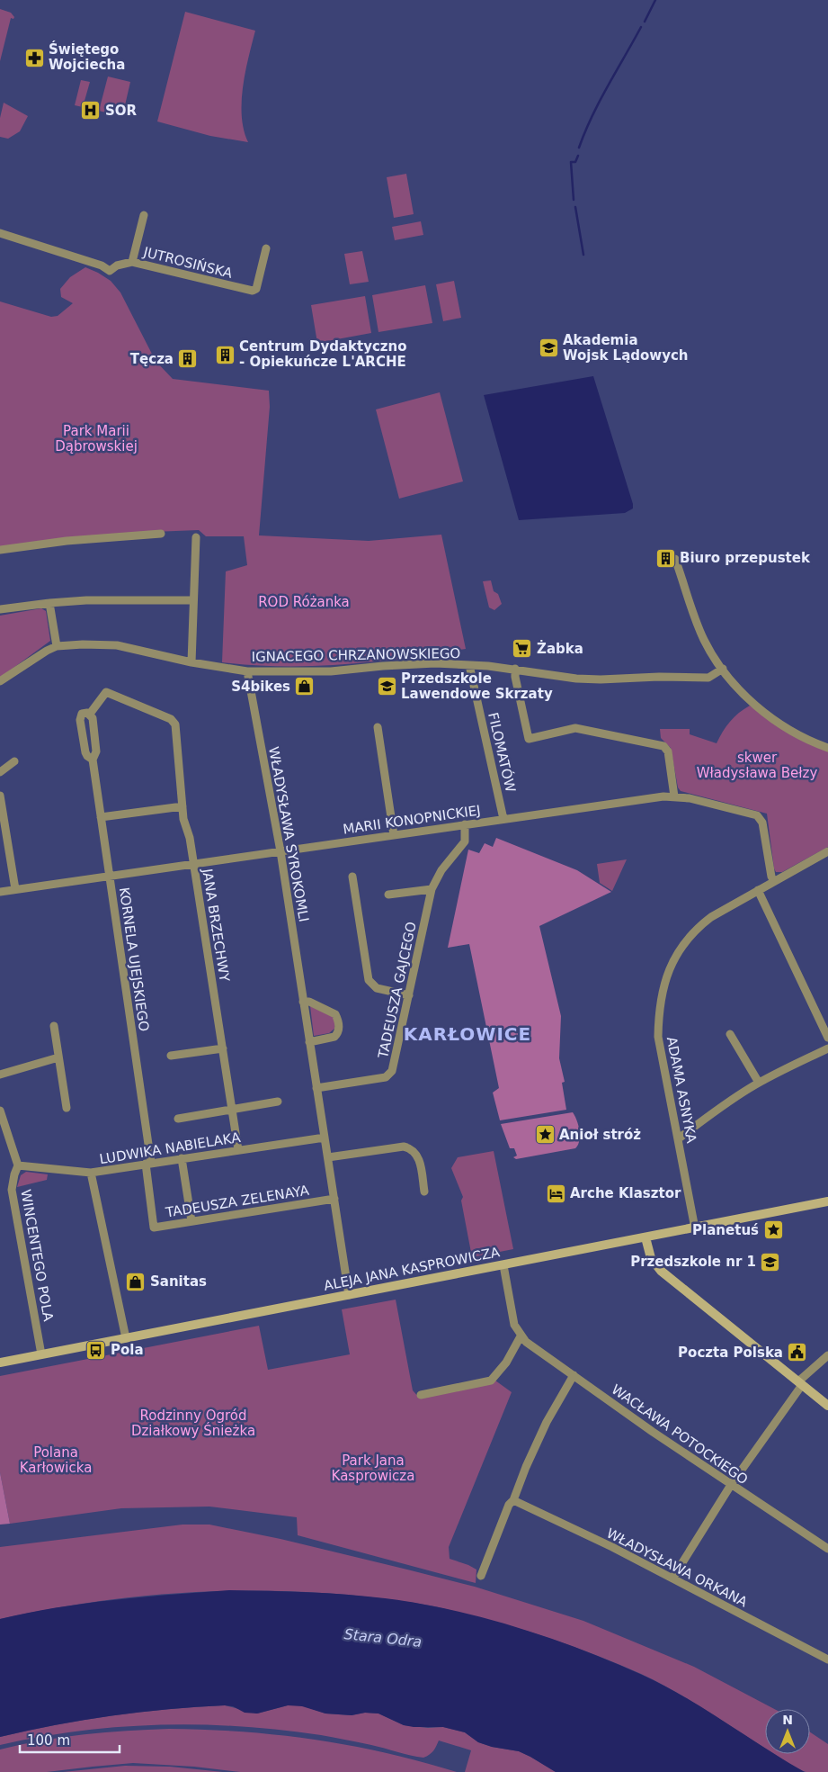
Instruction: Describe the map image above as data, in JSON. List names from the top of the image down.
{
  "streets": {
    "street": [
      "JUTROSIŃSKA",
      "IGNACEGO CHRZANOWSKIEGO",
      "FILOMATÓW",
      "MARII KONOPNICKIEJ",
      "WŁADYSŁAWA SYROKOMLI",
      "JANA BRZECHWY",
      "KORNELA UJEJSKIEGO",
      "TADEUSZA GAJCEGO",
      "ADAMA ASNYKA",
      "LUDWIKA NABIELAKA",
      "TADEUSZA ZELENAYA",
      "WINCENTEGO POLA",
      "ALEJA JANA KASPROWICZA",
      "WACŁAWA POTOCKIEGO",
      "WŁADYSŁAWA ORKANA"
    ]
  },
  "crossings": [
    ["IGNACEGO CHRZANOWSKIEGO", "FILOMATÓW"],
    ["IGNACEGO CHRZANOWSKIEGO", "WŁADYSŁAWA SYROKOMLI"],
    ["FILOMATÓW", "MARII KONOPNICKIEJ"],
    ["MARII KONOPNICKIEJ", "WŁADYSŁAWA SYROKOMLI"],
    ["MARII KONOPNICKIEJ", "JANA BRZECHWY"],
    ["MARII KONOPNICKIEJ", "KORNELA UJEJSKIEGO"],
    ["MARII KONOPNICKIEJ", "TADEUSZA GAJCEGO"],
    ["MARII KONOPNICKIEJ", "ADAMA ASNYKA"],
    ["WŁADYSŁAWA SYROKOMLI", "TADEUSZA GAJCEGO"],
    ["WŁADYSŁAWA SYROKOMLI", "LUDWIKA NABIELAKA"],
    ["WŁADYSŁAWA SYROKOMLI", "TADEUSZA ZELENAYA"],
    ["WŁADYSŁAWA SYROKOMLI", "ALEJA JANA KASPROWICZA"],
    ["JANA BRZECHWY", "KORNELA UJEJSKIEGO"],
    ["JANA BRZECHWY", "LUDWIKA NABIELAKA"],
    ["KORNELA UJEJSKIEGO", "LUDWIKA NABIELAKA"],
    ["KORNELA UJEJSKIEGO", "TADEUSZA ZELENAYA"],
    ["ADAMA ASNYKA", "ALEJA JANA KASPROWICZA"],
    ["LUDWIKA NABIELAKA", "TADEUSZA ZELENAYA"],
    ["LUDWIKA NABIELAKA", "WINCENTEGO POLA"],
    ["WINCENTEGO POLA", "ALEJA JANA KASPROWICZA"],
    ["ALEJA JANA KASPROWICZA", "WACŁAWA POTOCKIEGO"]
  ],
  "districts": ["KARŁOWICE"],
  "water": ["Stara Odra"],
  "parks": [
    "Park Marii Dąbrowskiej",
    "ROD Różanka",
    "skwer Władysława Bełzy",
    "Rodzinny Ogród Działkowy Śnieżka",
    "Polana Karłowicka",
    "Park Jana Kasprowicza"
  ],
  "places": {
    "pharmacy": ["Świętego Wojciecha"],
    "hospital": ["SOR"],
    "school or university": ["Akademia Wojsk Lądowych", "Przedszkole Lawendowe Skrzaty", "Przedszkole nr 1"],
    "building": ["Centrum Dydaktyczno - Opiekuńcze L'ARCHE", "Tęcza", "Biuro przepustek"],
    "supermarket": ["Żabka"],
    "shop": ["S4bikes", "Sanitas"],
    "place": ["Anioł stróż", "Planetuś"],
    "hotel": ["Arche Klasztor"],
    "bus stop": ["Pola"],
    "public building": ["Poczta Polska"]
  },
  "scale_bar": "100 m",
  "north": "top"
}
